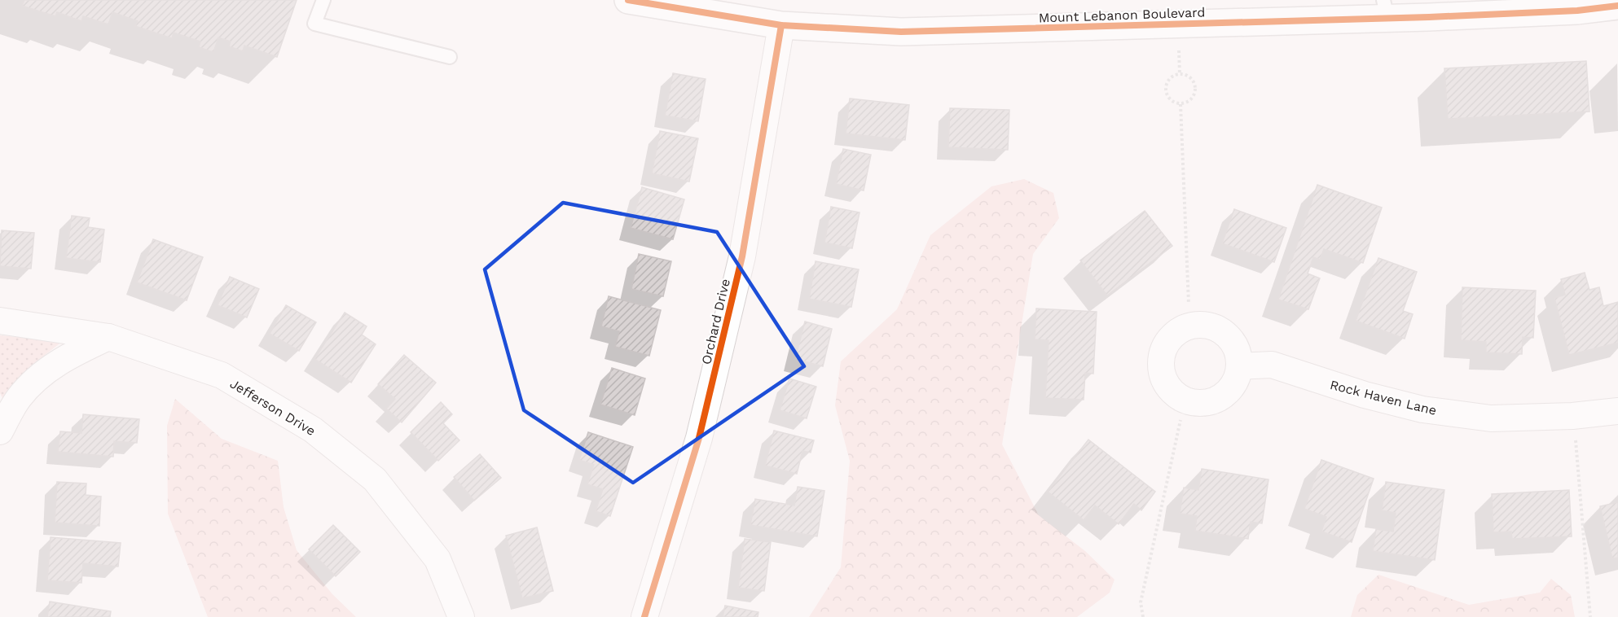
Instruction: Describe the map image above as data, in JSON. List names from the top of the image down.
{
  "streets": {
    "street": [
      "Mount Lebanon Boulevard",
      "Orchard Drive",
      "Rock Haven Lane",
      "Jefferson Drive"
    ]
  },
  "crossings": [
    ["Mount Lebanon Boulevard", "Orchard Drive"]
  ]
}
